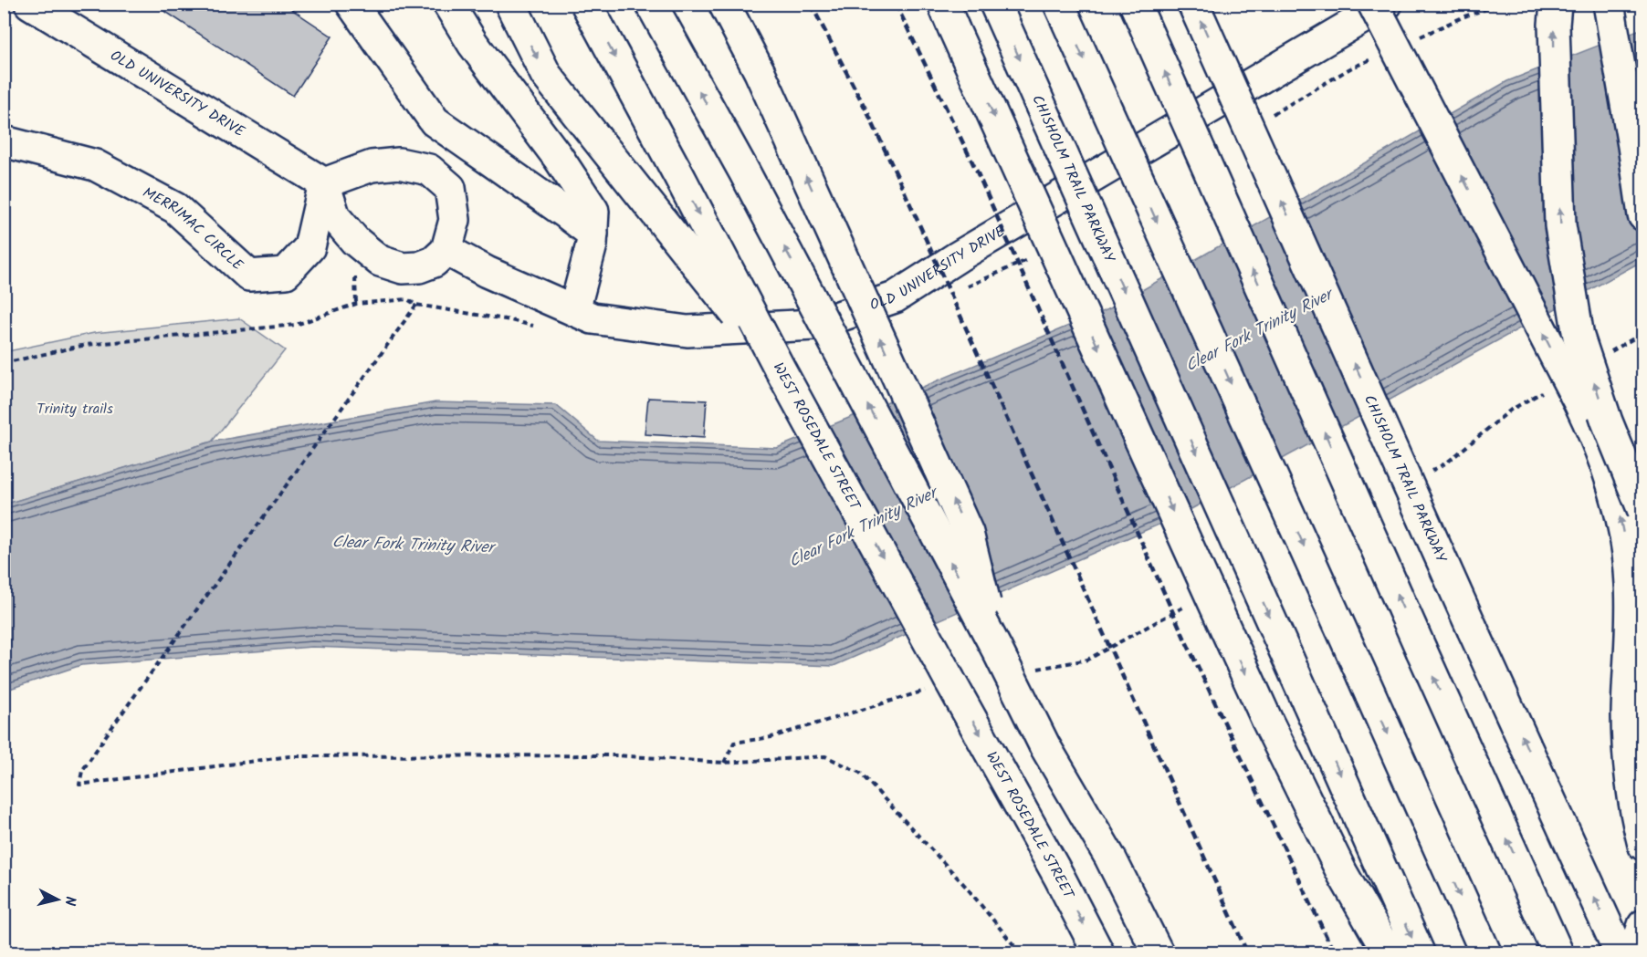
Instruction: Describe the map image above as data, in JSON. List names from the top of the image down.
{
  "streets": {
    "main road": [
      "OLD UNIVERSITY DRIVE",
      "CHISHOLM TRAIL PARKWAY",
      "MERRIMAC CIRCLE",
      "WEST ROSEDALE STREET"
    ]
  },
  "crossings": [
    ["OLD UNIVERSITY DRIVE", "MERRIMAC CIRCLE"]
  ],
  "water": ["Clear Fork Trinity River"],
  "parks": ["Trinity trails"],
  "north": "right"
}
